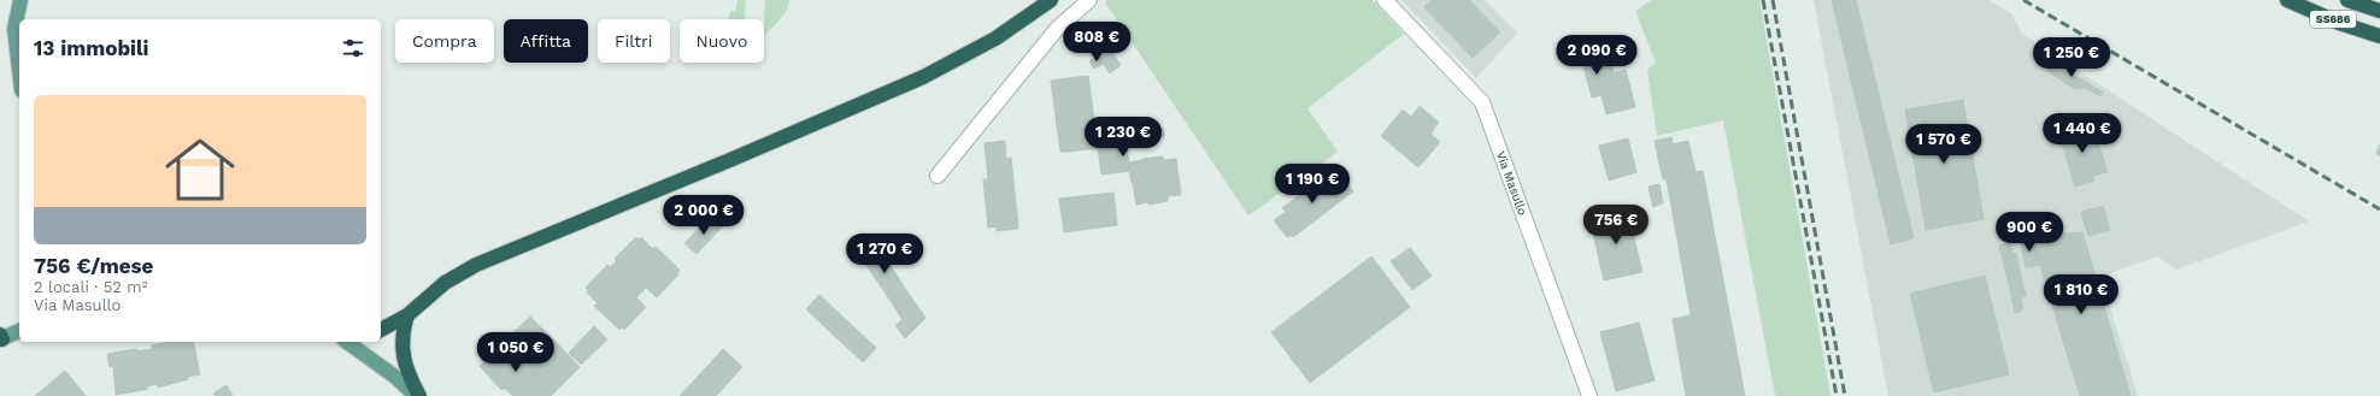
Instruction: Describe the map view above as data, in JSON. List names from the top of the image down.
{
  "streets": {
    "highway": ["SS686"],
    "street": ["Via Masullo"]
  },
  "page": {
    "chip": [
      "Compra",
      "Affitta",
      "Filtri",
      "Nuovo"
    ],
    "heading": "13 immobili",
    "price": [
      "808 €",
      "2 090 €",
      "1 250 €",
      "1 440 €",
      "1 230 €",
      "1 570 €",
      "1 190 €",
      "2 000 €",
      "756 €",
      "900 €",
      "1 270 €",
      "1 810 €",
      "1 050 €"
    ],
    "list": [
      {
        "name": "756 €/mese",
        "note": "2 locali · 52 m² · Via Masullo"
      }
    ]
  }
}
